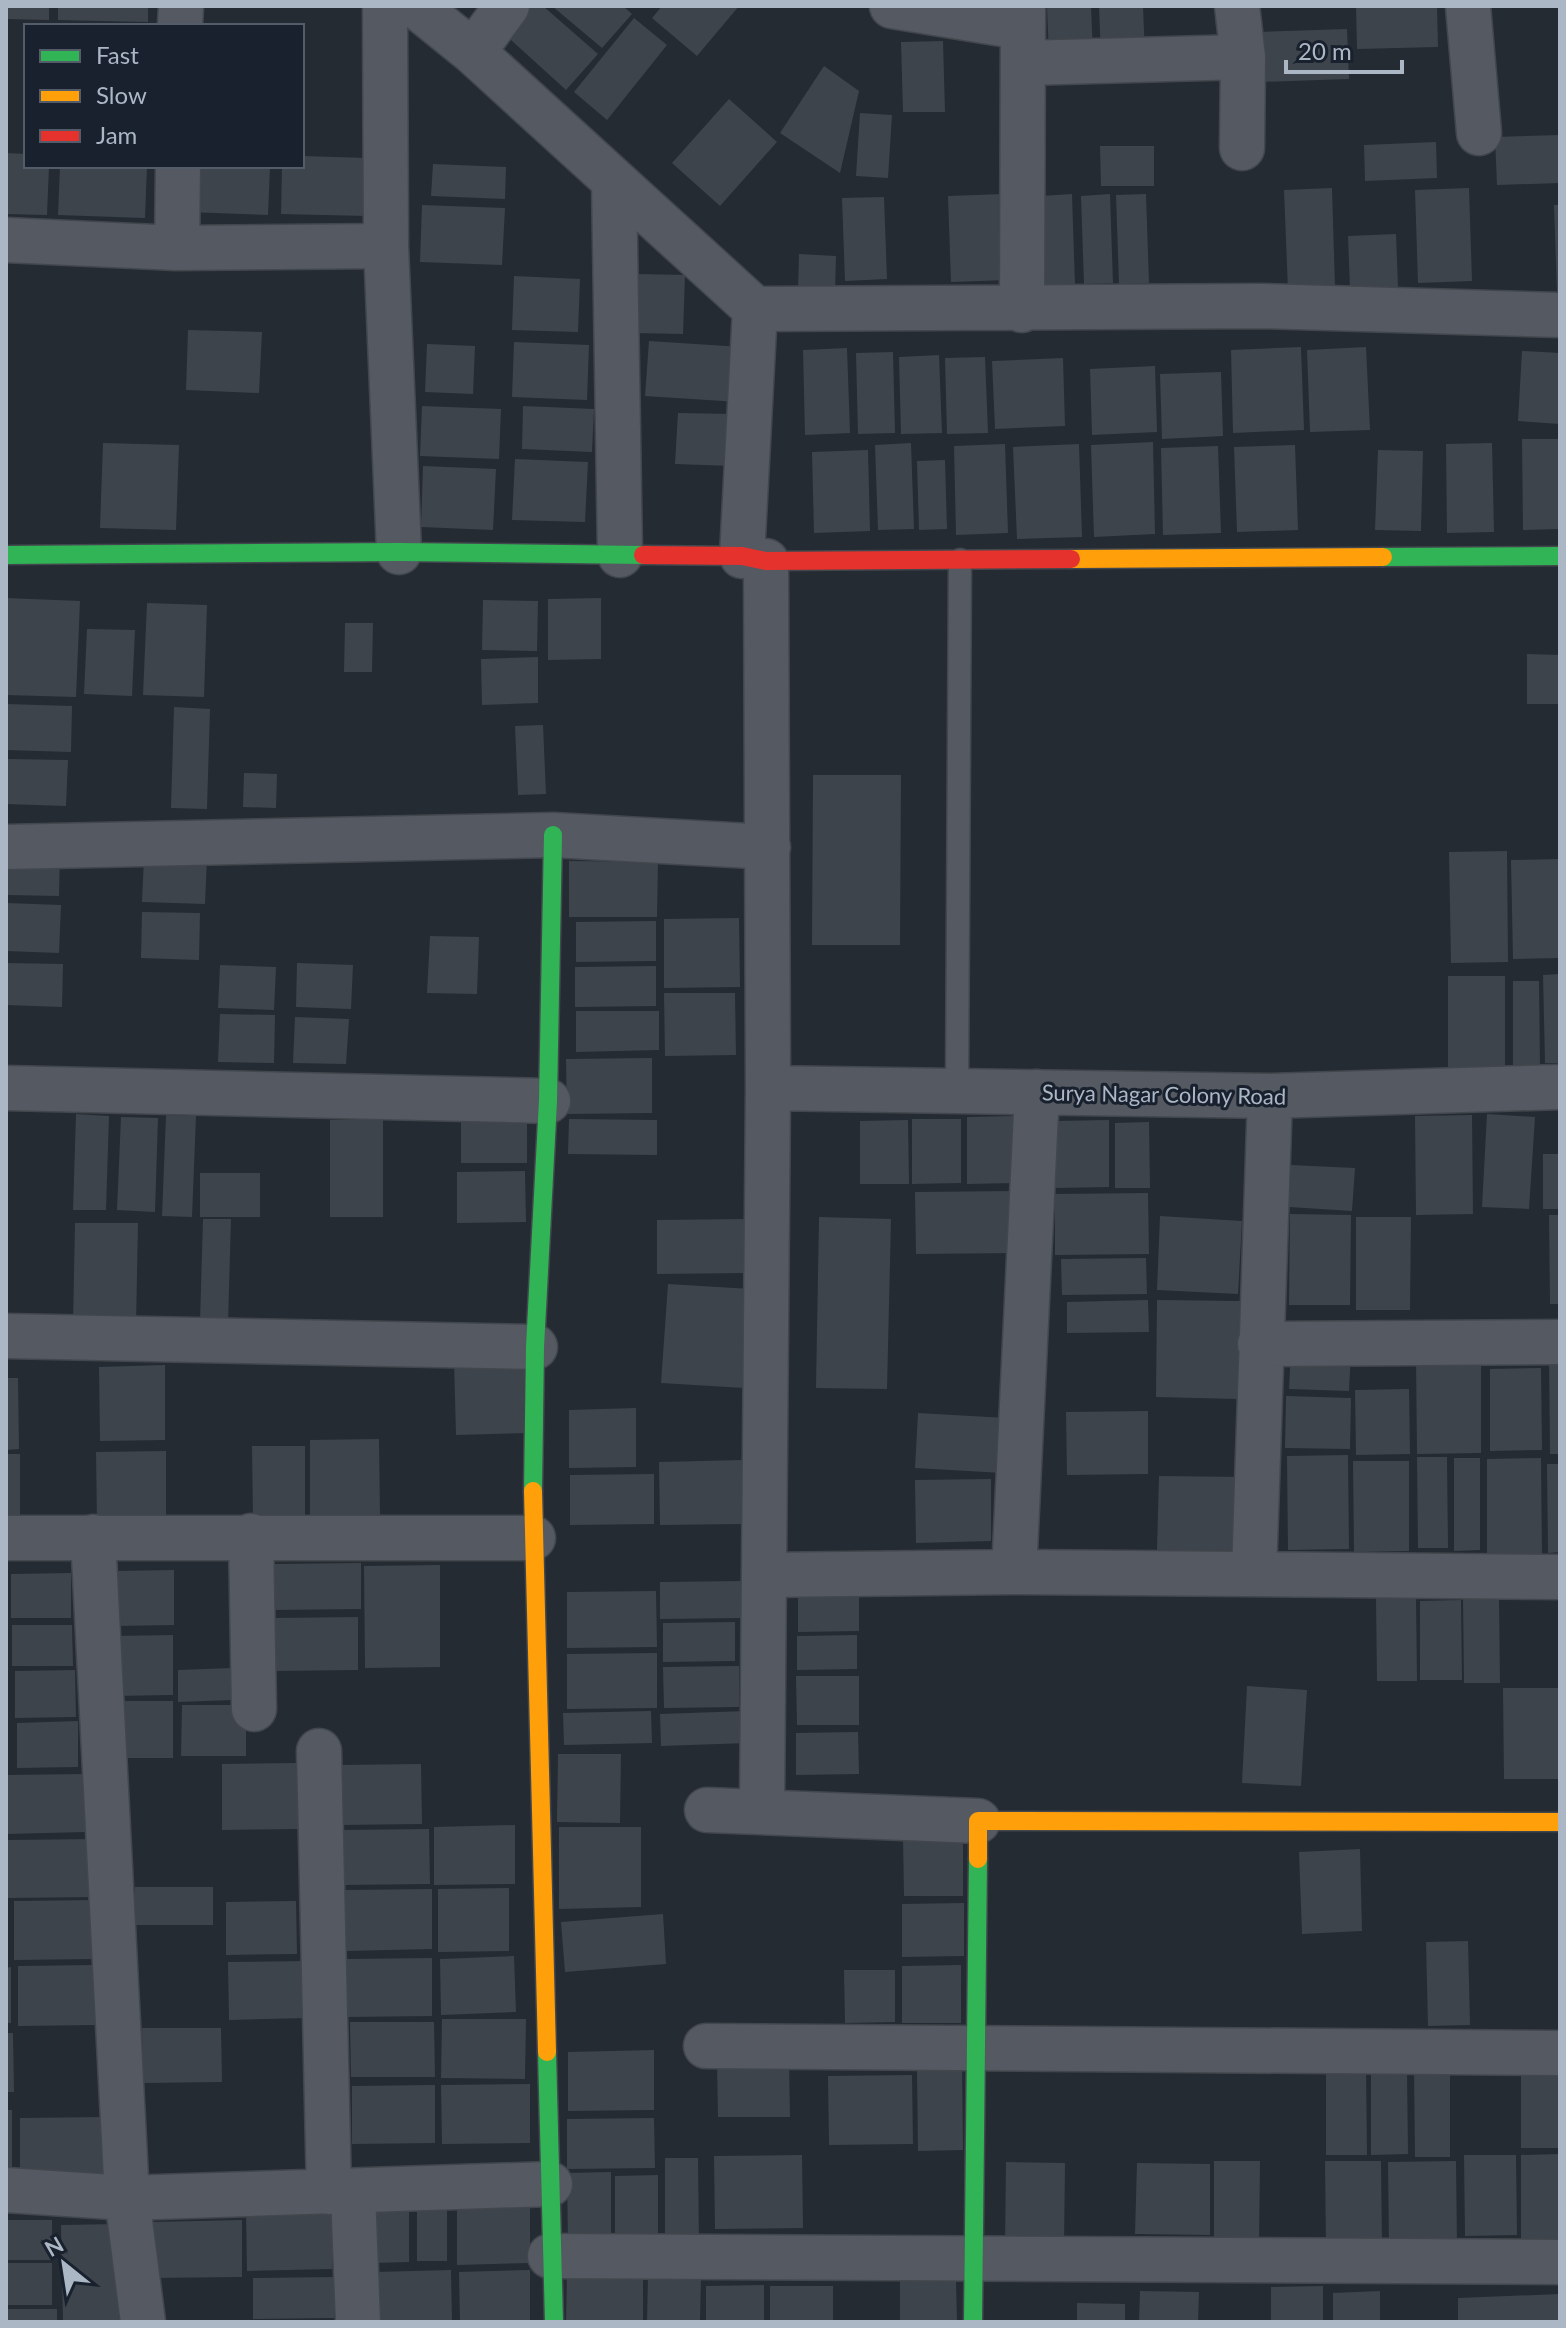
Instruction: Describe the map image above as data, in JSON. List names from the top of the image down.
{
  "streets": {
    "street": ["Surya Nagar Colony Road"]
  },
  "legend": ["Fast", "Slow", "Jam"],
  "scale_bar": "20 m",
  "north": "top left"
}
